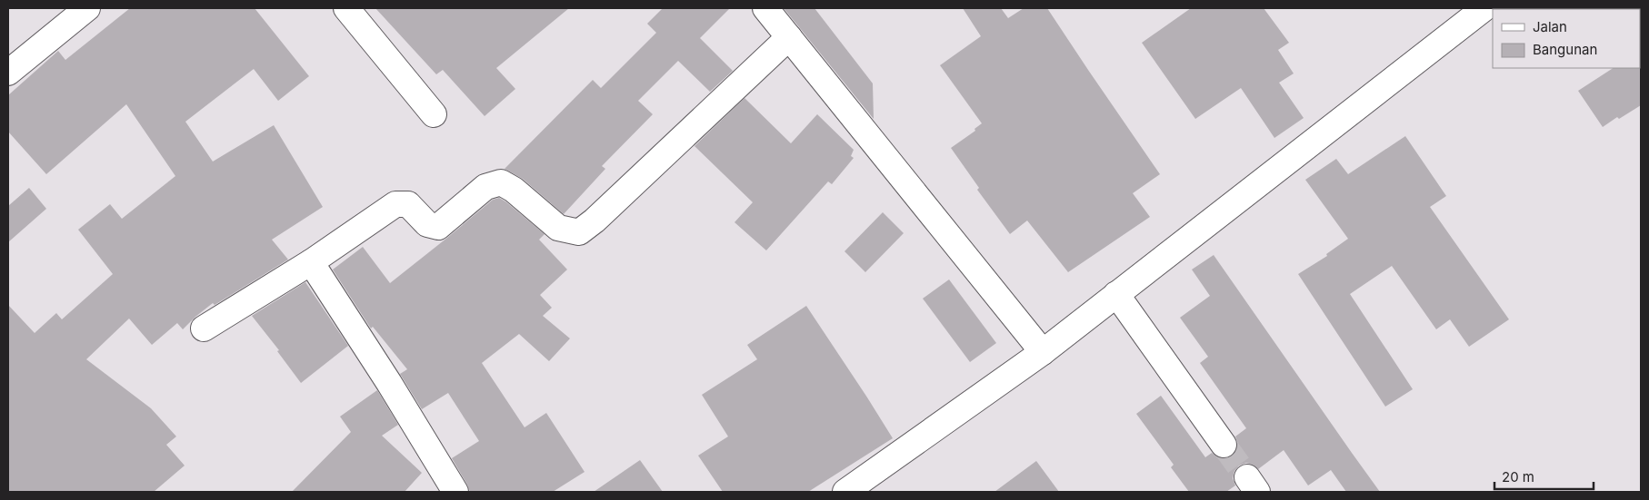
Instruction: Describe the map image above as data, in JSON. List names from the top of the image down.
{
  "legend": ["Jalan", "Bangunan"],
  "scale_bar": "20 m"
}
